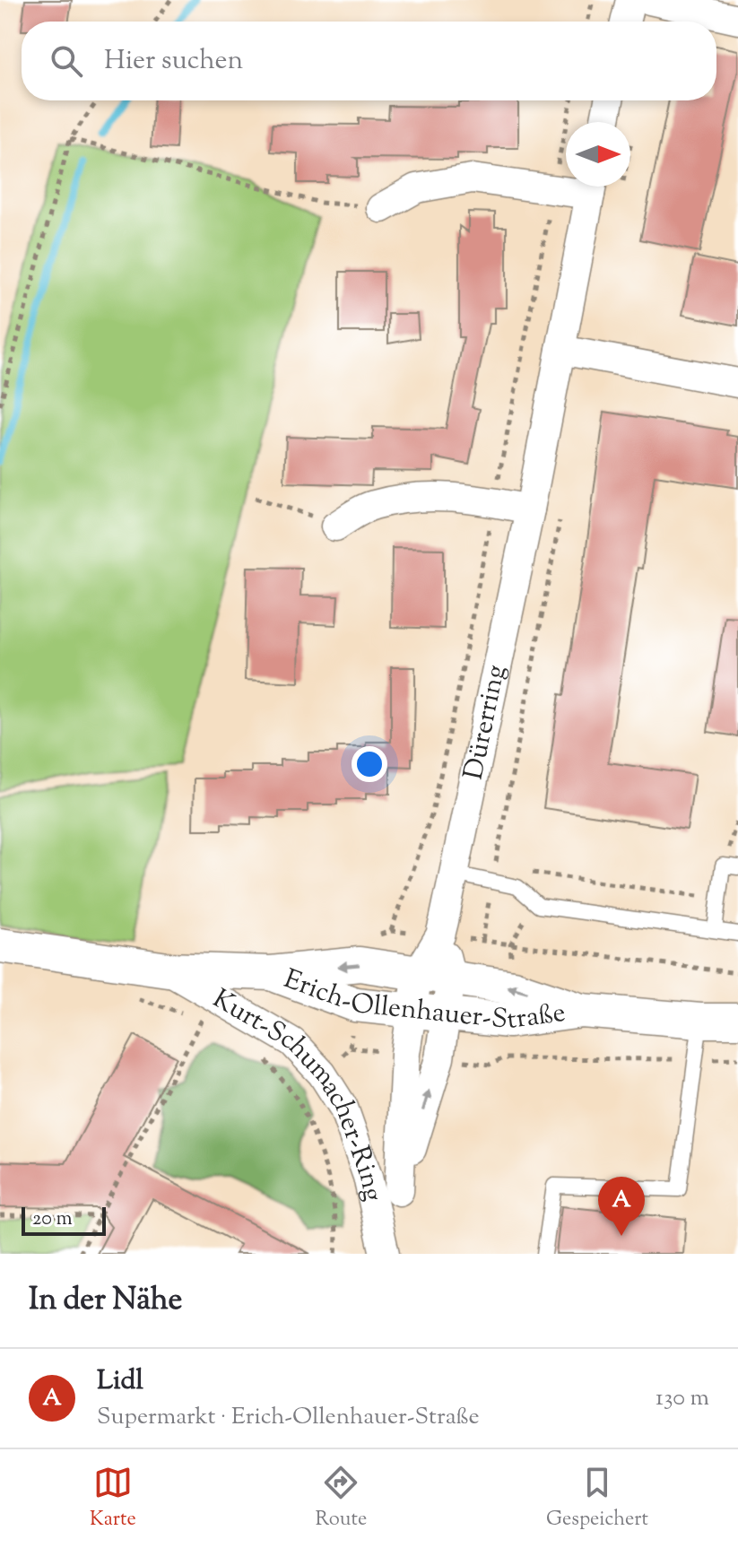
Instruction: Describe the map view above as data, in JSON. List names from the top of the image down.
{
  "streets": {
    "street": ["Dürerring", "Erich-Ollenhauer-Straße", "Kurt-Schumacher-Ring"]
  },
  "crossings": [
    ["Dürerring", "Erich-Ollenhauer-Straße"],
    ["Dürerring", "Kurt-Schumacher-Ring"],
    ["Erich-Ollenhauer-Straße", "Kurt-Schumacher-Ring"]
  ],
  "scale_bar": "20 m",
  "north": "right",
  "page": {
    "search": "Hier suchen",
    "pins": "A",
    "scale": "20 m",
    "heading": "In der Nähe",
    "list": [
      {
        "mark": "A",
        "name": "Lidl",
        "note": "Supermarkt · Erich-Ollenhauer-Straße",
        "value": "130 m"
      }
    ],
    "nav": ["Karte", "Route", "Gespeichert"]
  }
}
